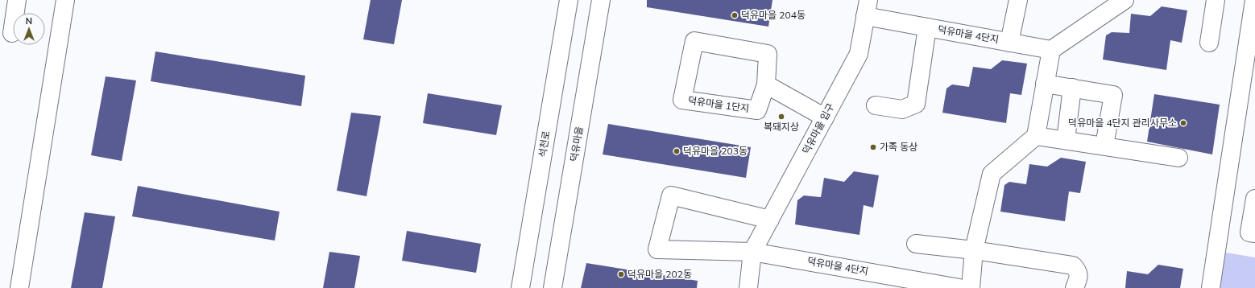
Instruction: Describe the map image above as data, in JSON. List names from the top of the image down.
{
  "streets": {
    "street": [
      "덕유마을 4단지",
      "덕유마을 1단지",
      "덕유마을 입구",
      "석천로",
      "덕유마을"
    ]
  },
  "crossings": [
    ["덕유마을 4단지", "덕유마을 입구"]
  ],
  "places": [
    "덕유마을 204동",
    "복돼지상",
    "덕유마을 4단지 관리사무소",
    "가족 동상",
    "덕유마을 203동",
    "덕유마을 202동"
  ],
  "north": "top"
}
